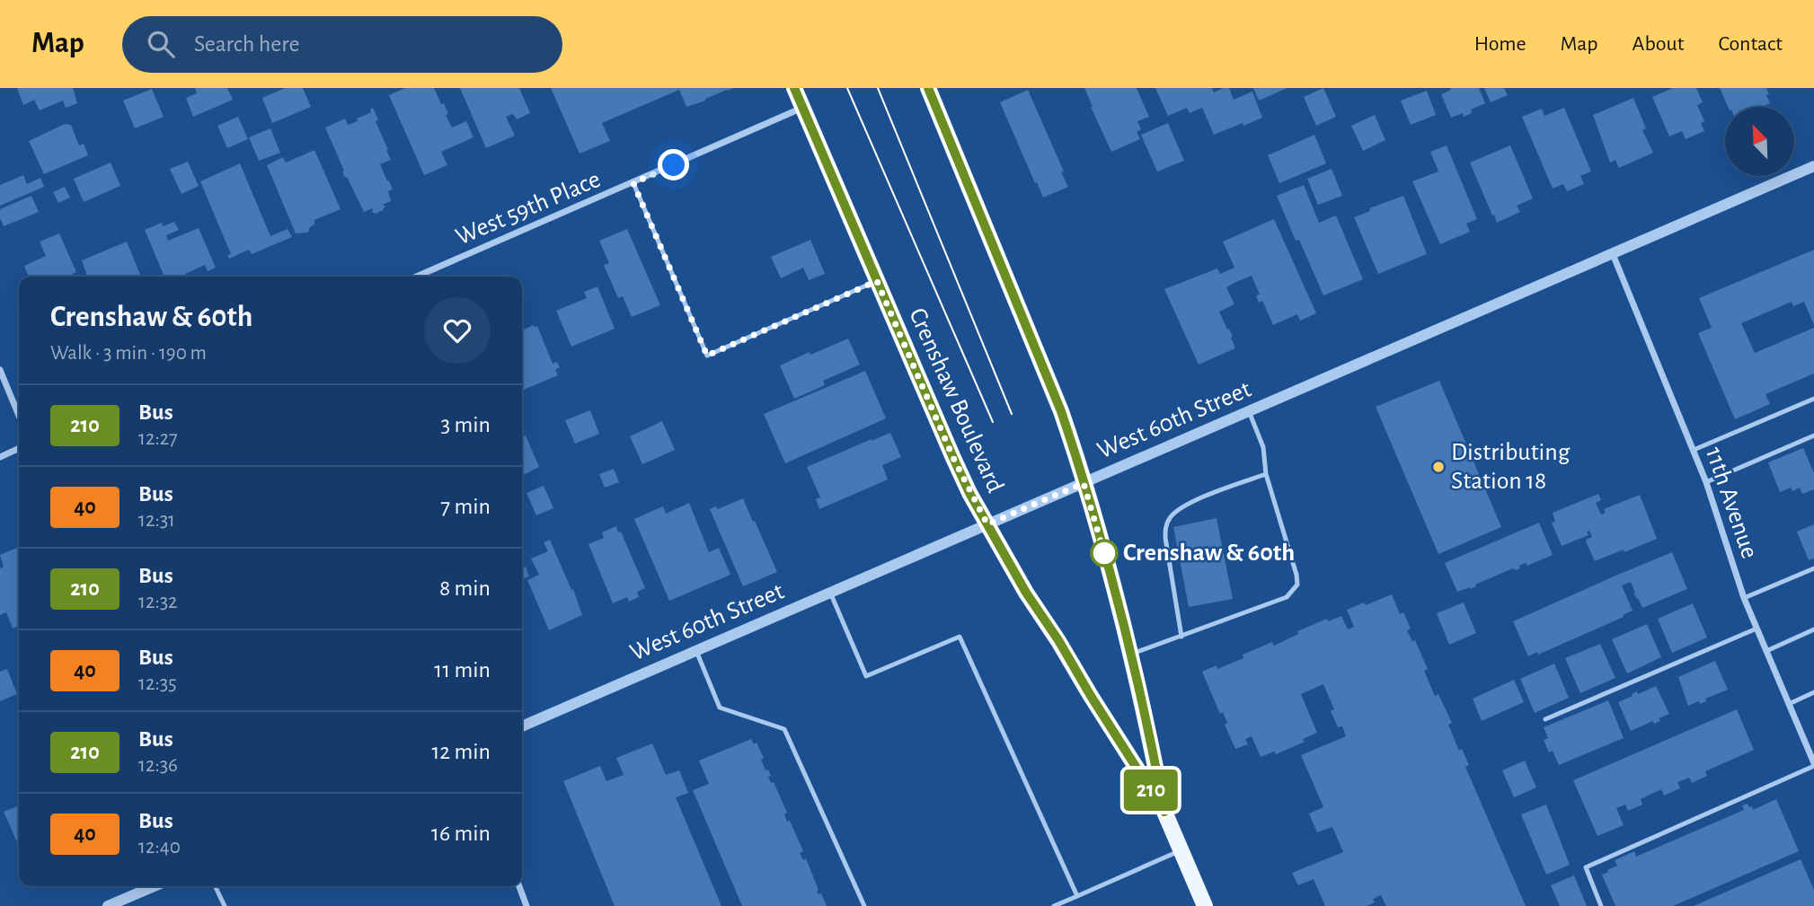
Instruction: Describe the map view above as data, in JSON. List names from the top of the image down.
{
  "streets": {
    "main road": ["Crenshaw Boulevard"],
    "street": ["West 59th Place", "West 60th Street", "11th Avenue"]
  },
  "crossings": [
    ["West 59th Place", "Crenshaw Boulevard"],
    ["Crenshaw Boulevard", "West 60th Street"],
    ["West 60th Street", "11th Avenue"]
  ],
  "places": ["Distributing Station 18", "Crenshaw & 60th"],
  "lines": ["bus line 210"],
  "north": "top left",
  "page": {
    "header": "Map",
    "search": "Search here",
    "nav": [
      "Home",
      "Map",
      "About",
      "Contact"
    ],
    "on_map": "210",
    "heading": ["Crenshaw & 60th", "Walk · 3 min · 190 m"],
    "list": [
      {
        "mark": "210",
        "name": "Bus",
        "note": "12:27",
        "value": "3 min"
      },
      {
        "mark": "40",
        "name": "Bus",
        "note": "12:31",
        "value": "7 min"
      },
      {
        "mark": "210",
        "name": "Bus",
        "note": "12:32",
        "value": "8 min"
      },
      {
        "mark": "40",
        "name": "Bus",
        "note": "12:35",
        "value": "11 min"
      },
      {
        "mark": "210",
        "name": "Bus",
        "note": "12:36",
        "value": "12 min"
      },
      {
        "mark": "40",
        "name": "Bus",
        "note": "12:40",
        "value": "16 min"
      }
    ]
  }
}
